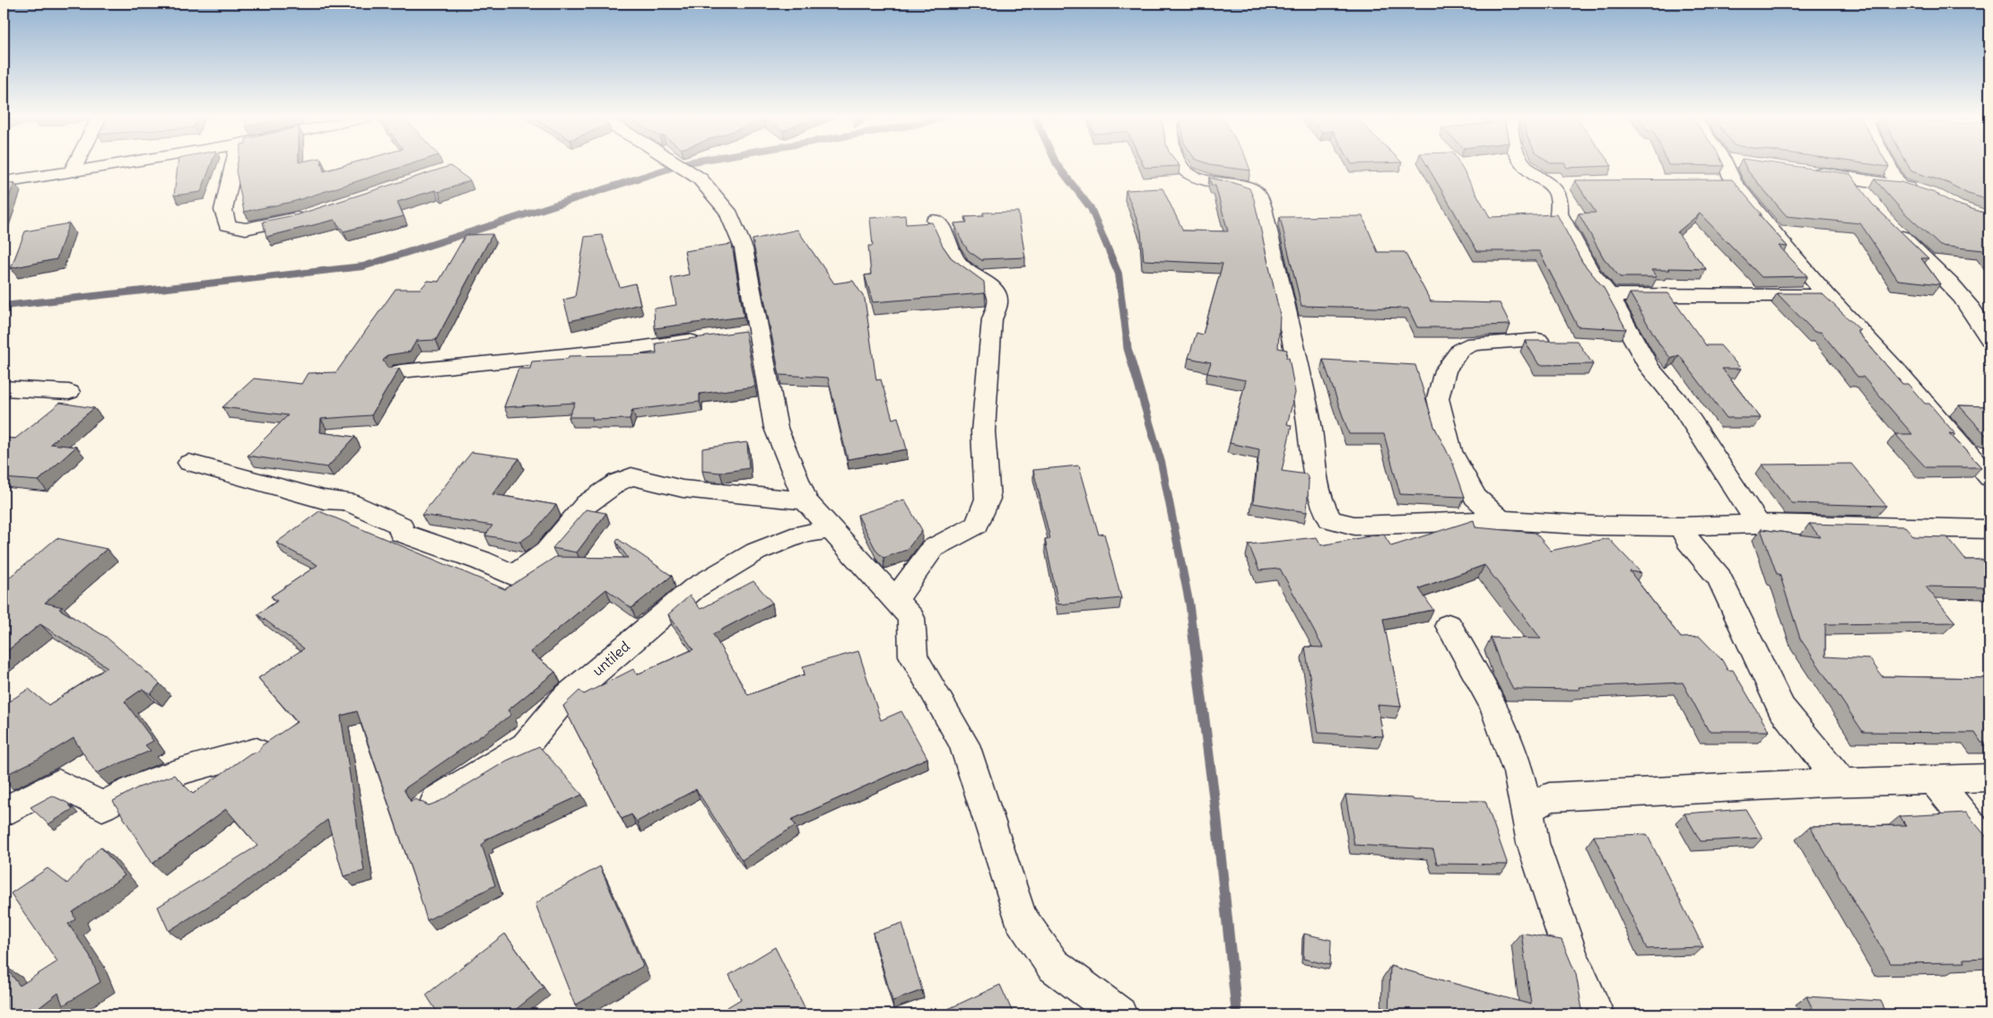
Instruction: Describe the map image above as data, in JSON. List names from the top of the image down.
{
  "streets": {
    "street": ["untiled"]
  }
}
